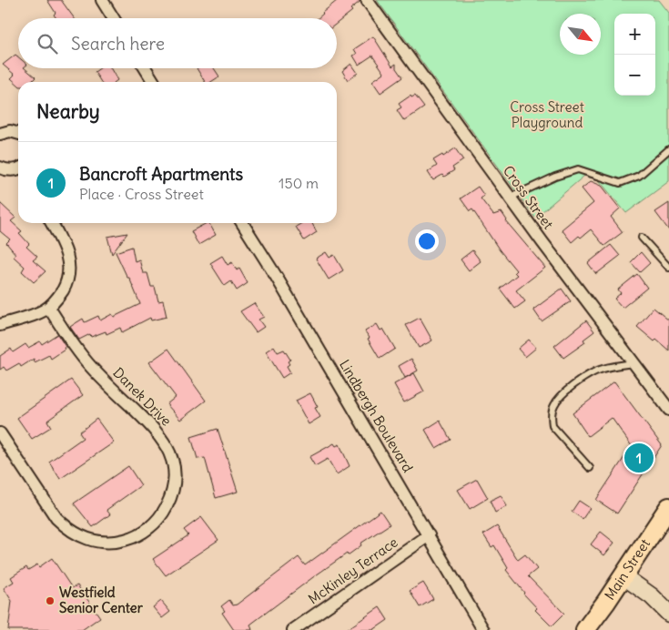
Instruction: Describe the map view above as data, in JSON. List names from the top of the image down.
{
  "streets": {
    "main road": ["Main Street"],
    "street": [
      "Cross Street",
      "Danek Drive",
      "Lindbergh Boulevard",
      "McKinley Terrace"
    ]
  },
  "crossings": [
    ["Lindbergh Boulevard", "McKinley Terrace"]
  ],
  "parks": ["Cross Street Playground"],
  "places": ["Westfield Senior Center"],
  "north": "bottom right",
  "page": {
    "map_buttons": ["+", "−"],
    "search": "Search here",
    "heading": "Nearby",
    "list": [
      {
        "mark": "1",
        "name": "Bancroft Apartments",
        "note": "Place · Cross Street",
        "value": "150 m"
      }
    ],
    "pins": "1"
  }
}
